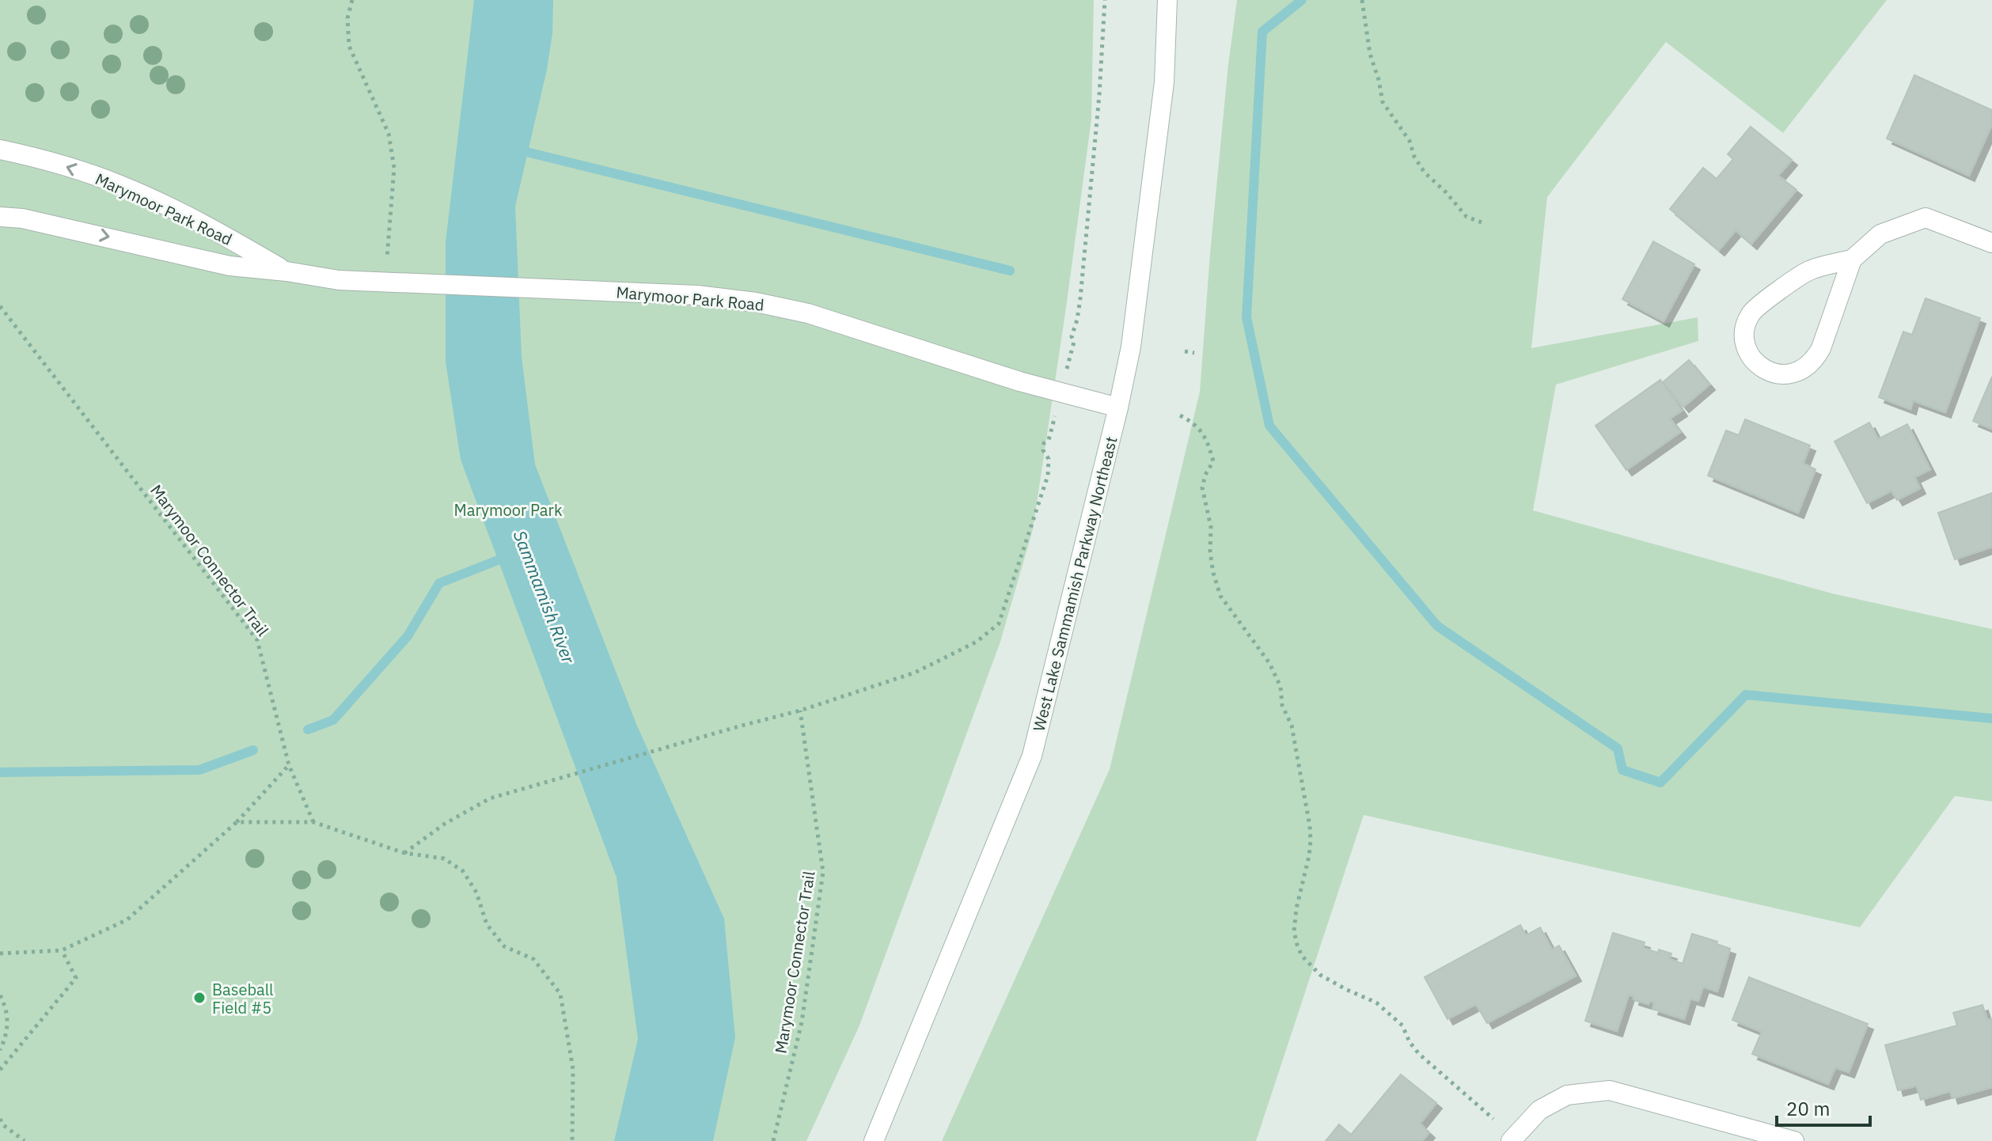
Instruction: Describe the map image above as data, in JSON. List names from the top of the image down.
{
  "streets": {
    "street": ["Marymoor Park Road", "West Lake Sammamish Parkway Northeast"],
    "path": ["Marymoor Connector Trail"]
  },
  "crossings": [
    ["Marymoor Park Road", "West Lake Sammamish Parkway Northeast"]
  ],
  "water": ["Sammamish River"],
  "parks": ["Marymoor Park"],
  "places": ["Baseball Field #5"],
  "scale_bar": "20 m"
}
